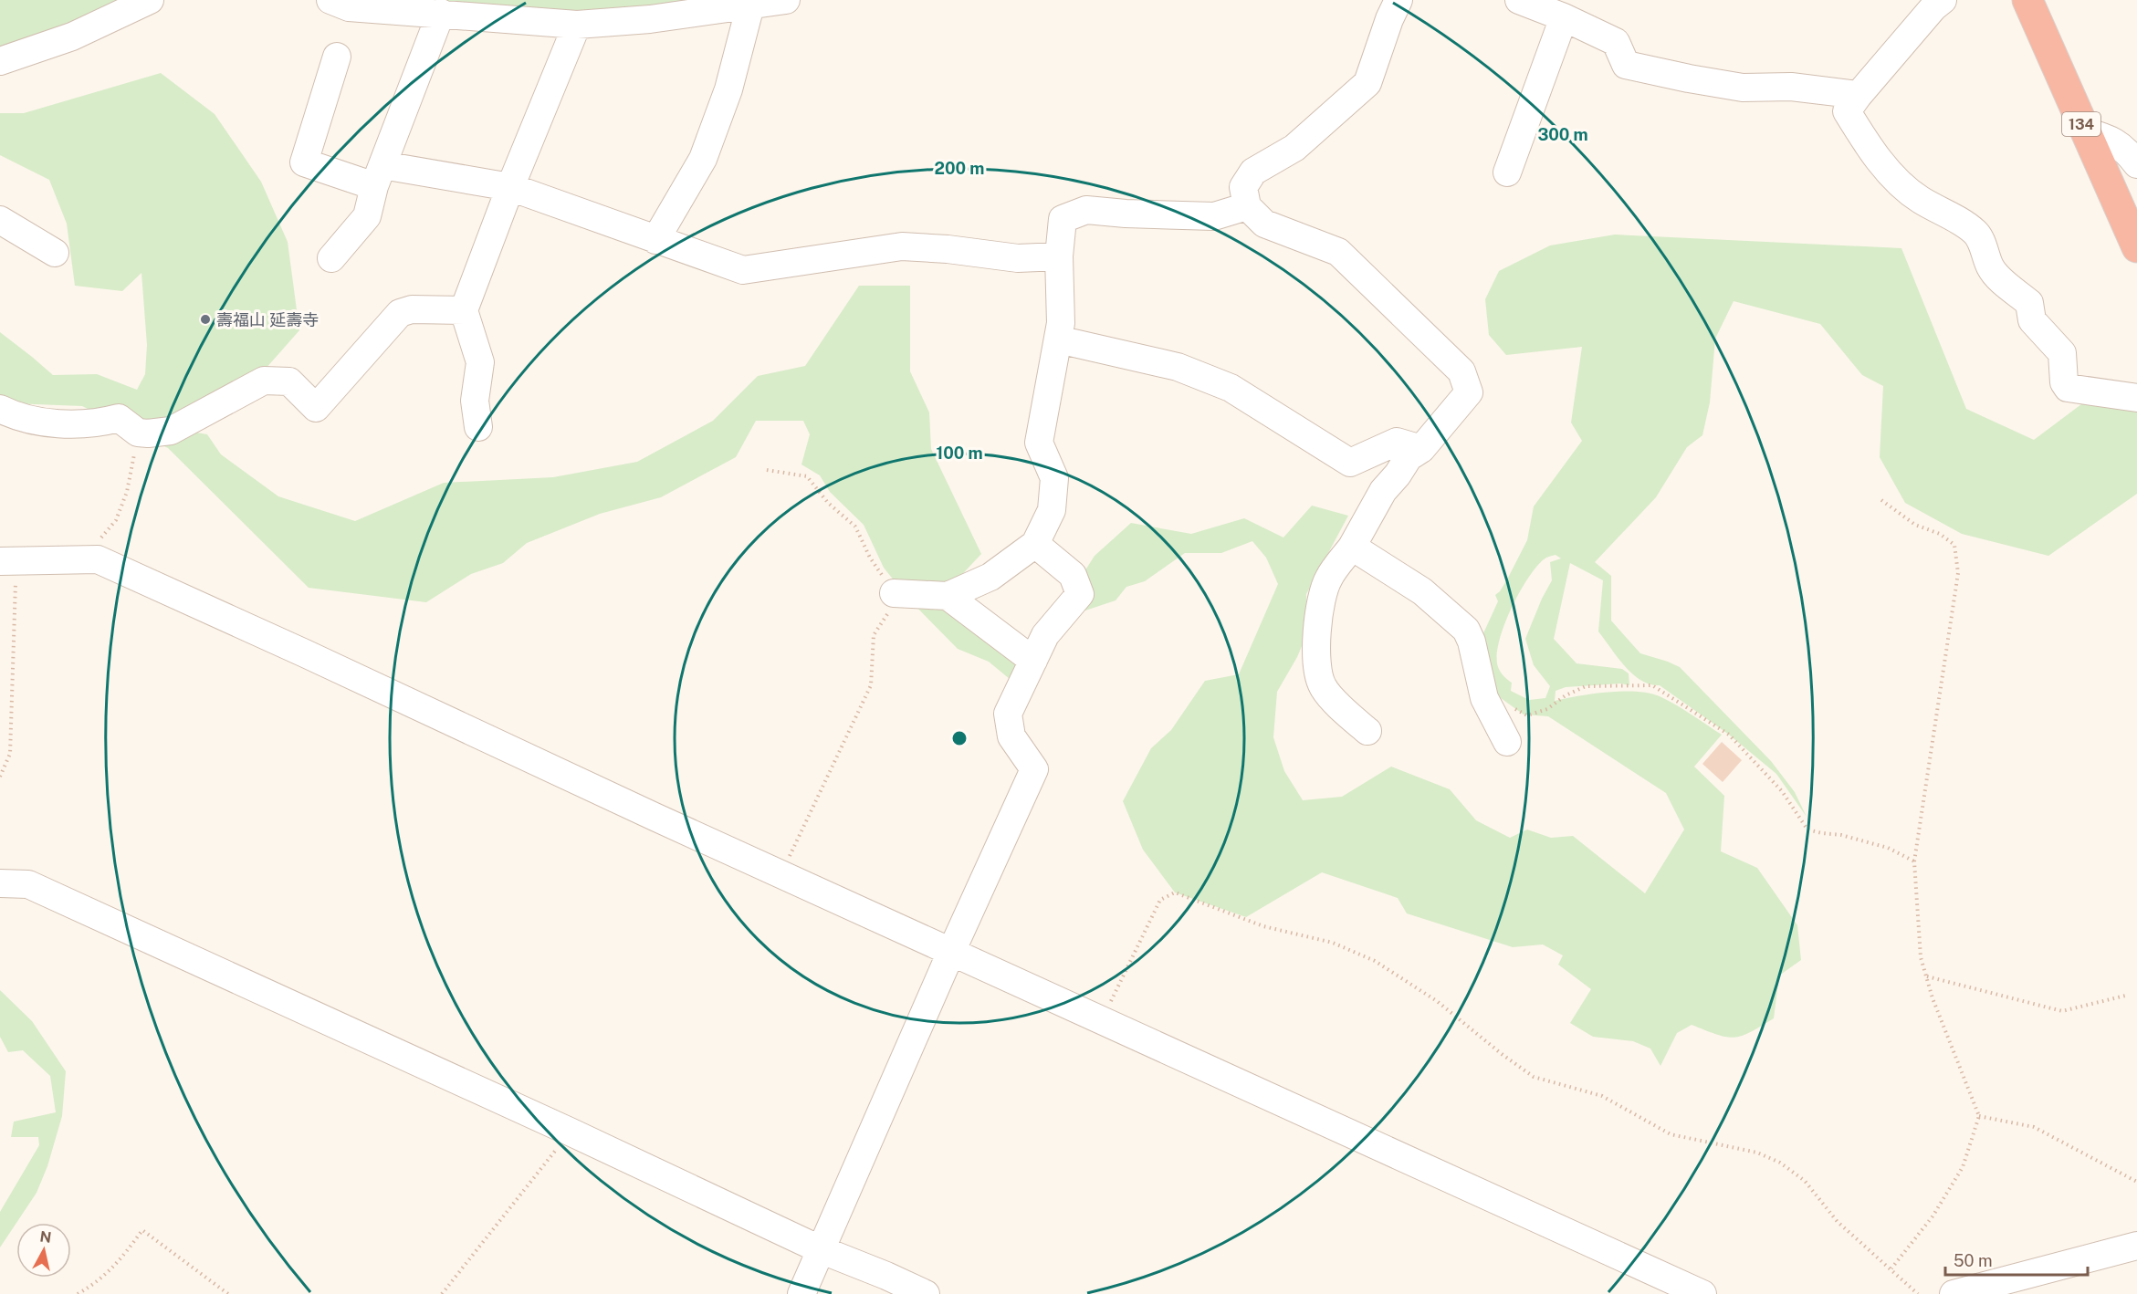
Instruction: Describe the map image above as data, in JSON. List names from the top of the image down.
{
  "streets": {
    "highway": ["134"]
  },
  "places": ["壽福山 延壽寺"],
  "scale_bar": "50 m",
  "north": "top",
  "rings": ["300 m", "200 m", "100 m"]
}
